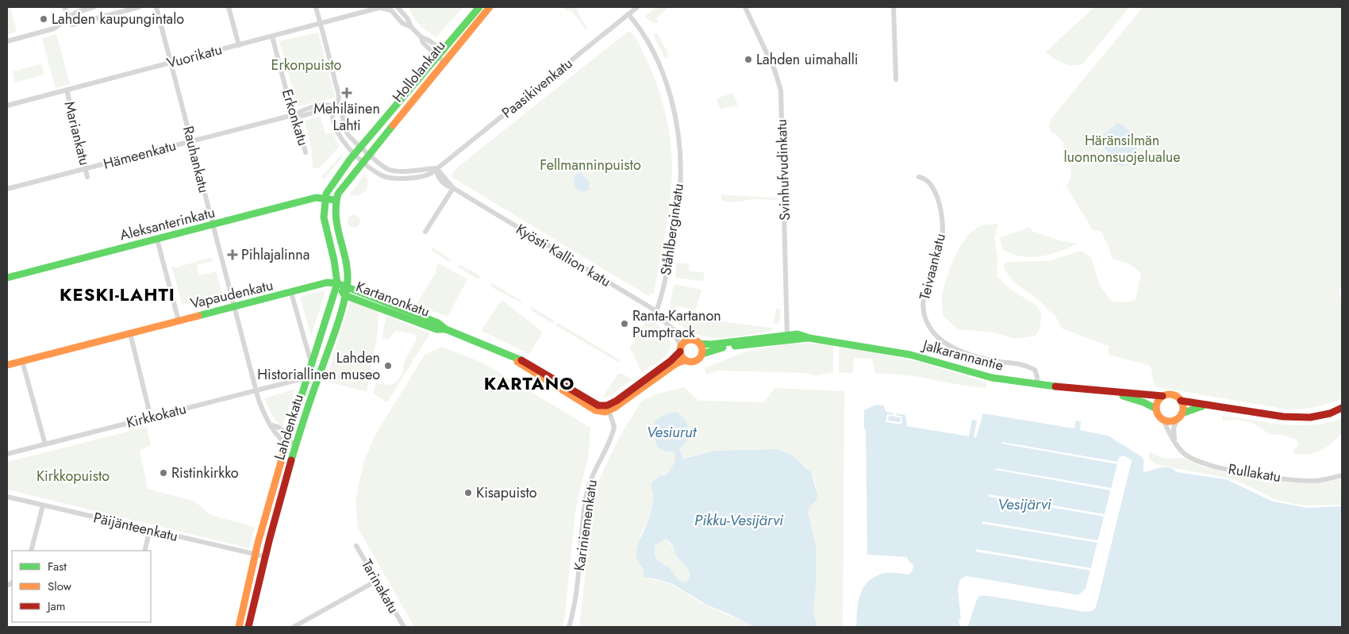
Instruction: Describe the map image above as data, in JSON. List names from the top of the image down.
{
  "streets": {
    "main road": [
      "Hollolankatu",
      "Aleksanterinkatu",
      "Vapaudenkatu",
      "Kartanonkatu",
      "Jalkarannantie",
      "Lahdenkatu"
    ],
    "street": [
      "Vuorikatu",
      "Paasikivenkatu",
      "Erkonkatu",
      "Mariankatu",
      "Hämeenkatu",
      "Rauhankatu",
      "Svinhufvudinkatu",
      "Ståhlberginkatu",
      "Kyösti Kallion katu",
      "Teivaankatu",
      "Kirkkokatu",
      "Rullakatu",
      "Kariniemenkatu",
      "Päijänteenkatu",
      "Tarinakatu"
    ]
  },
  "crossings": [
    ["Vuorikatu", "Paasikivenkatu"],
    ["Vuorikatu", "Erkonkatu"],
    ["Vuorikatu", "Mariankatu"],
    ["Vuorikatu", "Rauhankatu"],
    ["Hollolankatu", "Paasikivenkatu"],
    ["Paasikivenkatu", "Hämeenkatu"],
    ["Paasikivenkatu", "Ståhlberginkatu"],
    ["Paasikivenkatu", "Kyösti Kallion katu"],
    ["Erkonkatu", "Hämeenkatu"],
    ["Mariankatu", "Hämeenkatu"],
    ["Hämeenkatu", "Rauhankatu"],
    ["Rauhankatu", "Aleksanterinkatu"],
    ["Rauhankatu", "Vapaudenkatu"],
    ["Rauhankatu", "Kirkkokatu"],
    ["Rauhankatu", "Lahdenkatu"],
    ["Svinhufvudinkatu", "Jalkarannantie"],
    ["Aleksanterinkatu", "Lahdenkatu"],
    ["Ståhlberginkatu", "Kyösti Kallion katu"],
    ["Kyösti Kallion katu", "Jalkarannantie"],
    ["Teivaankatu", "Jalkarannantie"],
    ["Vapaudenkatu", "Kartanonkatu"],
    ["Vapaudenkatu", "Lahdenkatu"],
    ["Kartanonkatu", "Lahdenkatu"],
    ["Kartanonkatu", "Kariniemenkatu"],
    ["Jalkarannantie", "Rullakatu"],
    ["Kirkkokatu", "Lahdenkatu"],
    ["Lahdenkatu", "Päijänteenkatu"]
  ],
  "districts": ["KESKI-LAHTI", "KARTANO"],
  "water": ["Vesiurut", "Vesijärvi", "Pikku-Vesijärvi"],
  "parks": [
    "Erkonpuisto",
    "Häränsilmän luonnonsuojelualue",
    "Fellmanninpuisto",
    "Kirkkopuisto"
  ],
  "places": {
    "other": [
      "Lahden kaupungintalo",
      "Lahden uimahalli",
      "Ranta-Kartanon Pumptrack",
      "Lahden Historiallinen museo",
      "Ristinkirkko",
      "Kisapuisto"
    ],
    "health": ["Mehiläinen Lahti", "Pihlajalinna"]
  },
  "legend": ["Fast", "Slow", "Jam"]
}
